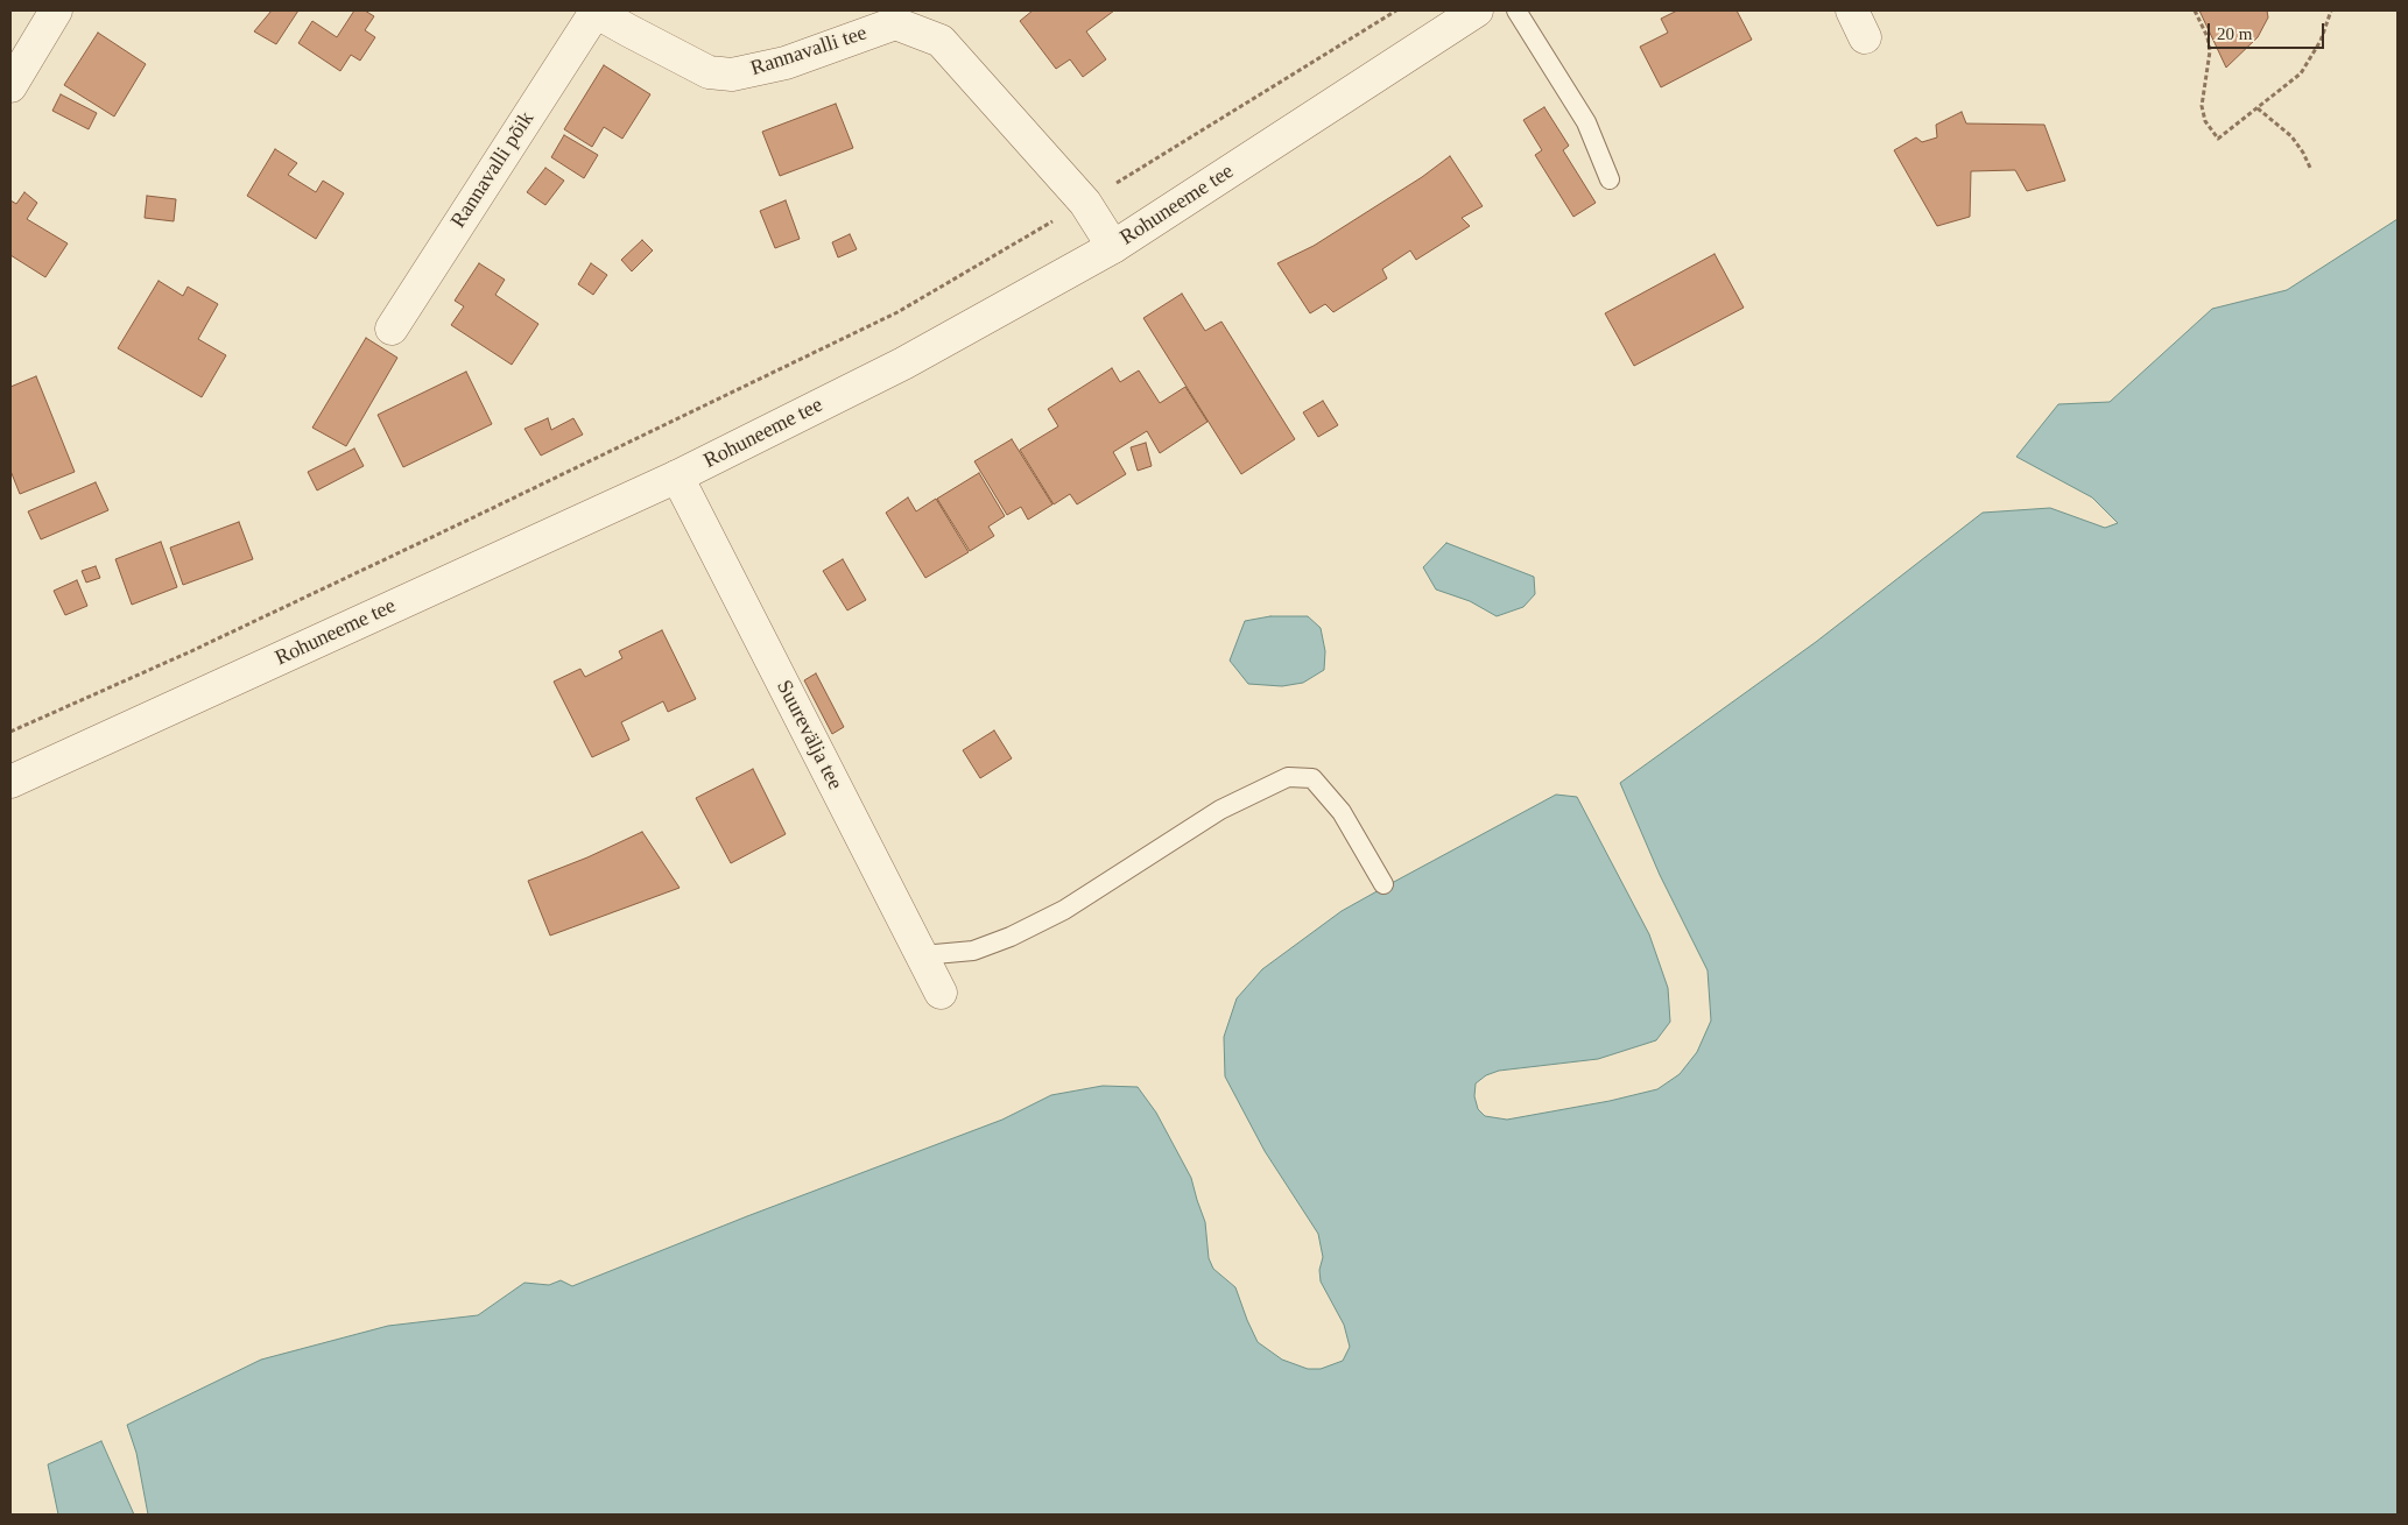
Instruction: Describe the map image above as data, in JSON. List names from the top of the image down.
{
  "streets": {
    "street": [
      "Rannavalli tee",
      "Rannavalli põik",
      "Rohuneeme tee",
      "Suurevälja tee"
    ]
  },
  "crossings": [
    ["Rannavalli tee", "Rannavalli põik"],
    ["Rannavalli tee", "Rohuneeme tee"],
    ["Rohuneeme tee", "Suurevälja tee"]
  ],
  "scale_bar": "20 m"
}
